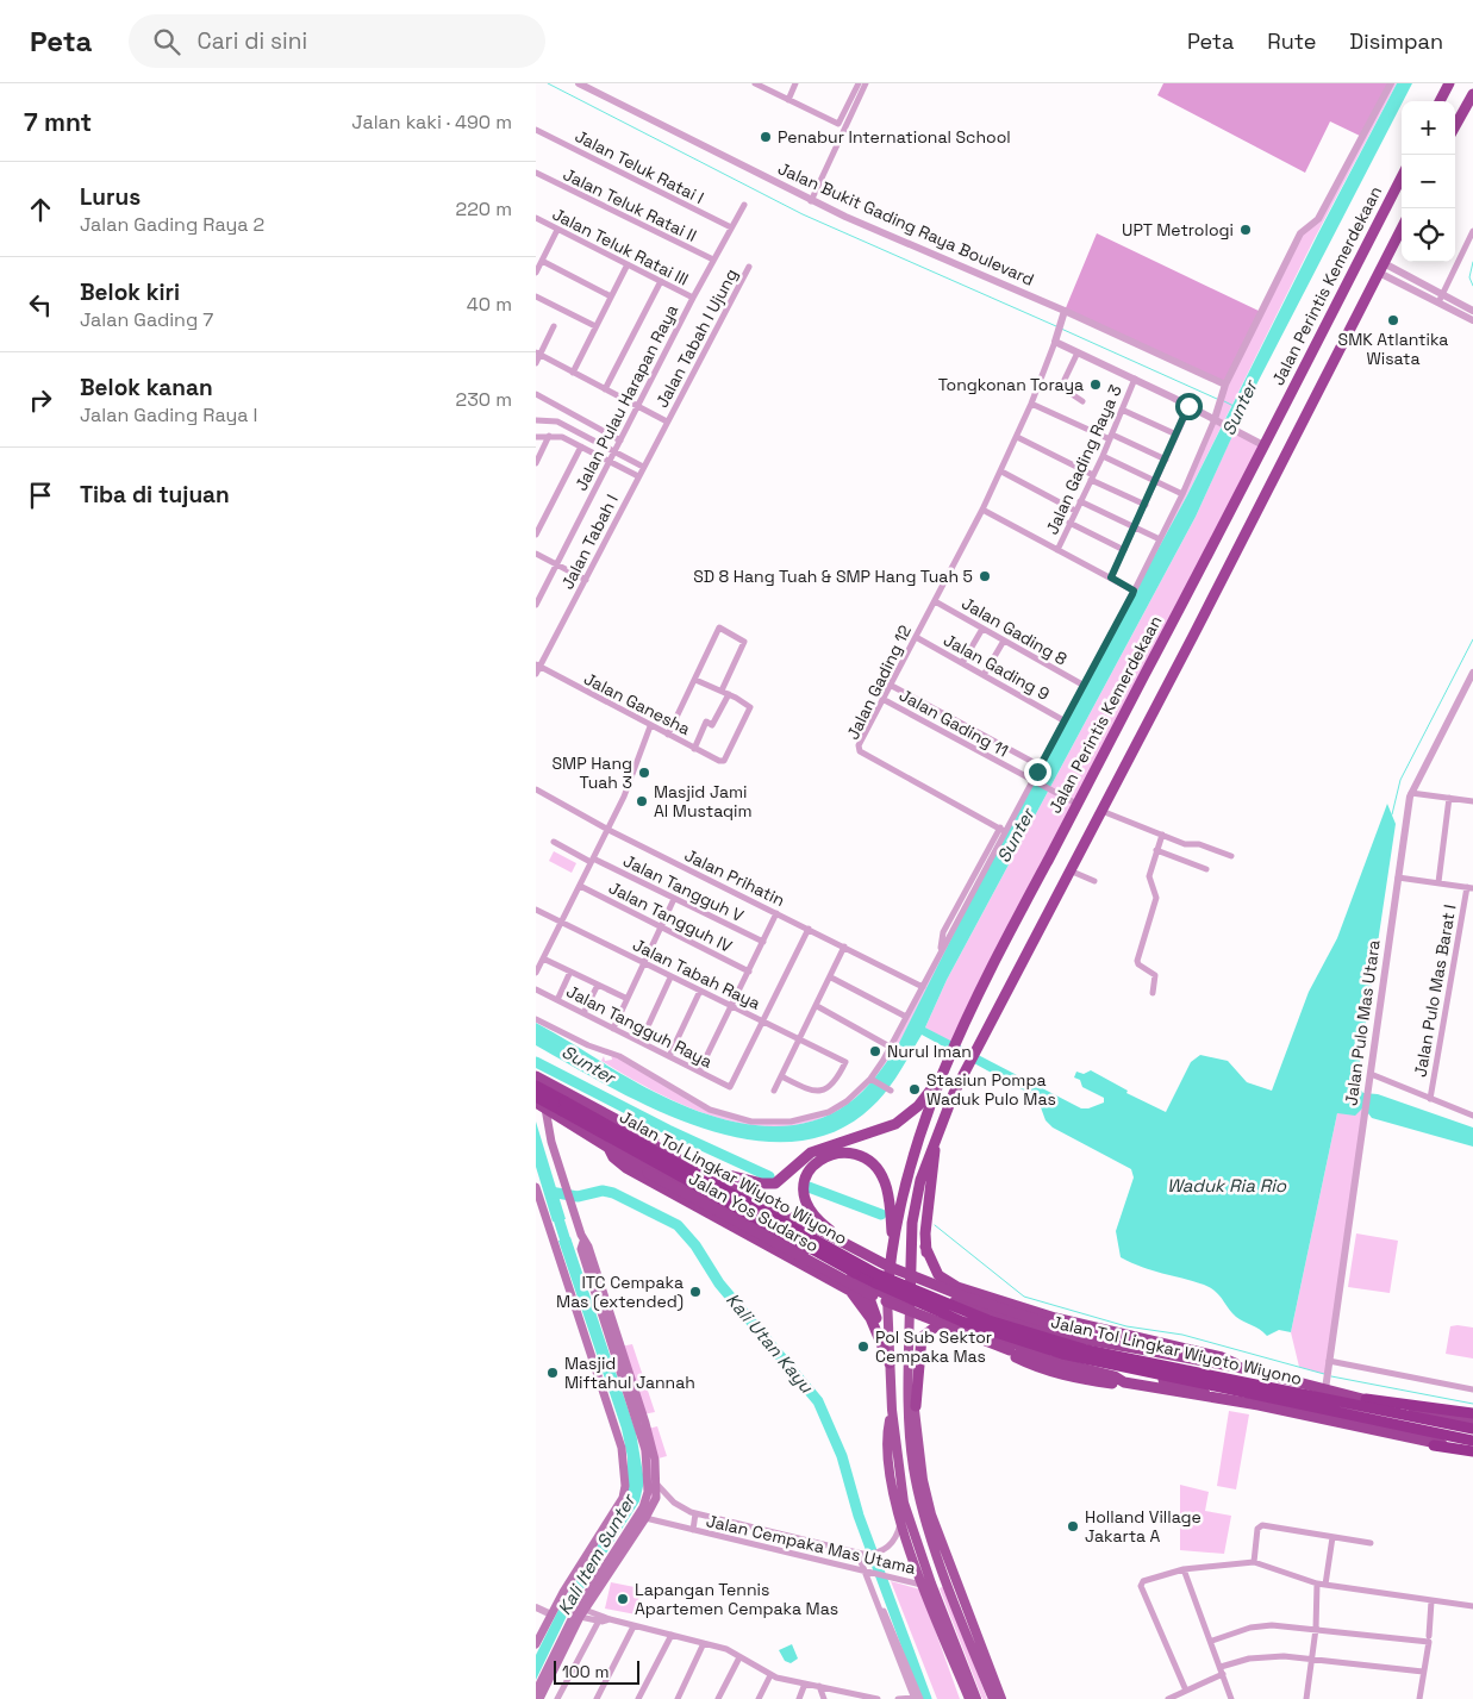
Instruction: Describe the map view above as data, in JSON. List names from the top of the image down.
{
  "streets": {
    "highway": ["Jalan Perintis Kemerdekaan", "Jalan Tol Lingkar Wiyoto Wiyono", "Jalan Yos Sudarso"],
    "street": [
      "Jalan Teluk Ratai I",
      "Jalan Teluk Ratai II",
      "Jalan Bukit Gading Raya Boulevard",
      "Jalan Teluk Ratai III",
      "Jalan Tabah I Ujung",
      "Jalan Pulau Harapan Raya",
      "Jalan Gading Raya 3",
      "Jalan Tabah I",
      "Jalan Gading 8",
      "Jalan Gading 9",
      "Jalan Gading 12",
      "Jalan Ganesha",
      "Jalan Gading 11",
      "Jalan Prihatin",
      "Jalan Tangguh V",
      "Jalan Tangguh IV",
      "Jalan Tabah Raya",
      "Jalan Pulo Mas Barat I",
      "Jalan Pulo Mas Utara",
      "Jalan Tangguh Raya",
      "Jalan Cempaka Mas Utama"
    ]
  },
  "crossings": [
    ["Jalan Teluk Ratai I", "Jalan Pulau Harapan Raya"],
    ["Jalan Teluk Ratai II", "Jalan Pulau Harapan Raya"],
    ["Jalan Teluk Ratai III", "Jalan Pulau Harapan Raya"],
    ["Jalan Perintis Kemerdekaan", "Jalan Gading 11"],
    ["Jalan Tabah I Ujung", "Jalan Tabah I"],
    ["Jalan Tabah I", "Jalan Ganesha"],
    ["Jalan Gading 8", "Jalan Gading 12"],
    ["Jalan Gading 9", "Jalan Gading 12"],
    ["Jalan Gading 12", "Jalan Gading 11"],
    ["Jalan Tabah Raya", "Jalan Tangguh Raya"]
  ],
  "water": [
    "Sunter",
    "Waduk Ria Rio",
    "Kali Utan Kayu",
    "Kali Item Sunter"
  ],
  "places": [
    "Penabur International School",
    "UPT Metrologi",
    "SMK Atlantika Wisata",
    "Tongkonan Toraya",
    "SD 8 Hang Tuah & SMP Hang Tuah 5",
    "SMP Hang Tuah 3",
    "Masjid Jami Al Mustaqim",
    "Nurul Iman",
    "Stasiun Pompa Waduk Pulo Mas",
    "ITC Cempaka Mas (extended)",
    "Pol Sub Sektor Cempaka Mas",
    "Masjid Miftahul Jannah",
    "Holland Village Jakarta A",
    "Lapangan Tennis Apartemen Cempaka Mas"
  ],
  "scale_bar": "100 m",
  "page": {
    "header": "Peta",
    "search": "Cari di sini",
    "nav": ["Peta", "Rute", "Disimpan"],
    "heading": ["7 mnt", "Jalan kaki · 490 m"],
    "map_buttons": ["+", "−"],
    "list": [
      ["Lurus", "Jalan Gading Raya 2", "220 m"],
      ["Belok kiri", "Jalan Gading 7", "40 m"],
      ["Belok kanan", "Jalan Gading Raya I", "230 m"],
      "Tiba di tujuan"
    ],
    "scale": "100 m"
  }
}
